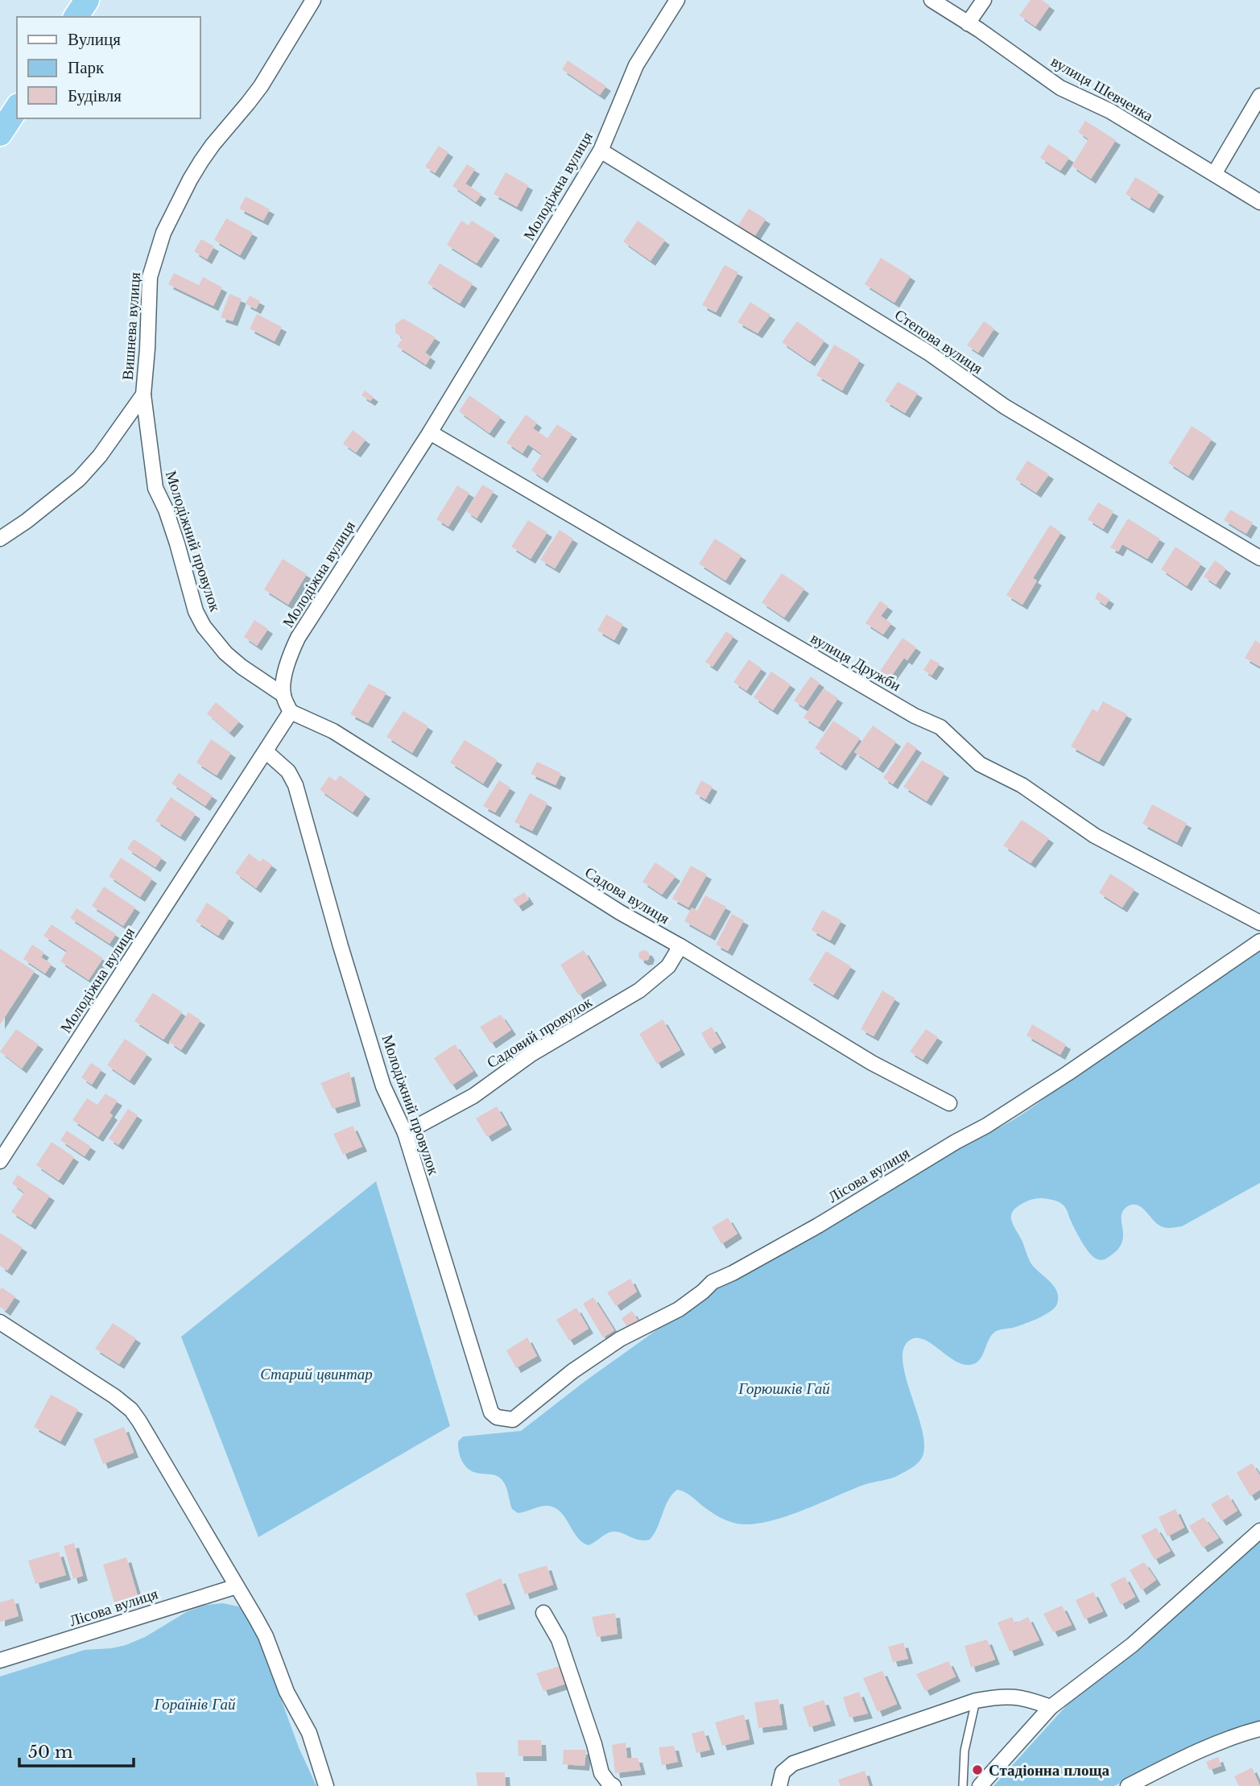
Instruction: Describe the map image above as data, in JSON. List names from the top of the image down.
{
  "streets": {
    "street": [
      "вулиця Шевченка",
      "Молодіжна вулиця",
      "Вишнева вулиця",
      "Степова вулиця",
      "Молодіжний провулок",
      "вулиця Дружби",
      "Садова вулиця",
      "Садовий провулок",
      "Лісова вулиця"
    ]
  },
  "crossings": [
    ["Молодіжна вулиця", "Степова вулиця"],
    ["Молодіжна вулиця", "Молодіжний провулок"],
    ["Молодіжна вулиця", "вулиця Дружби"],
    ["Молодіжна вулиця", "Садова вулиця"],
    ["Вишнева вулиця", "Молодіжний провулок"],
    ["Молодіжний провулок", "Садовий провулок"],
    ["Молодіжний провулок", "Лісова вулиця"],
    ["Садова вулиця", "Садовий провулок"]
  ],
  "parks": ["Старий цвинтар", "Горюшків Гай", "Гораїнів Гай"],
  "places": ["Стадіонна площа"],
  "legend": ["Вулиця", "Парк", "Будівля"],
  "scale_bar": "50 m"
}
